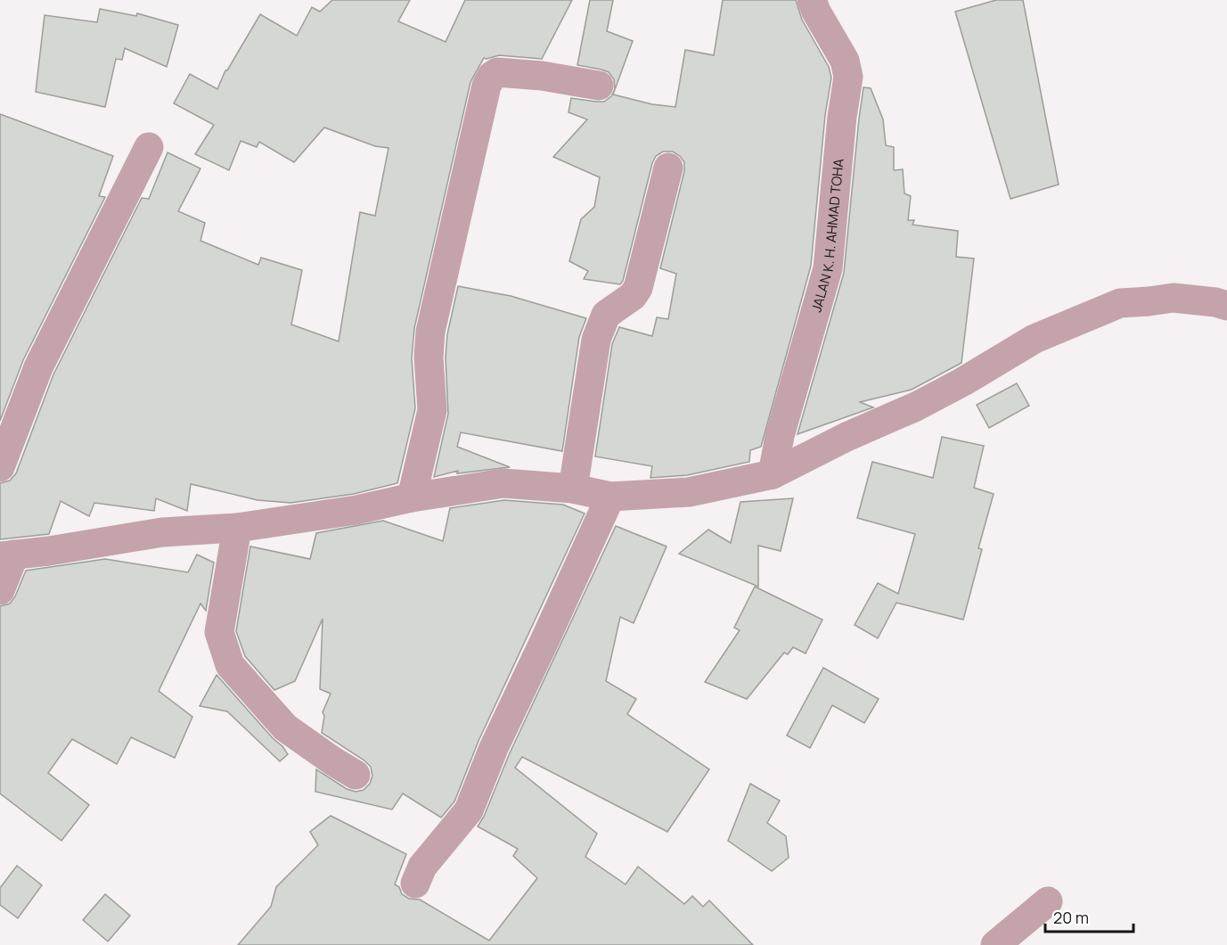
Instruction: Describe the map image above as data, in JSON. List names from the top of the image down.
{
  "streets": {
    "street": ["JALAN K. H. AHMAD TOHA"]
  },
  "scale_bar": "20 m"
}
